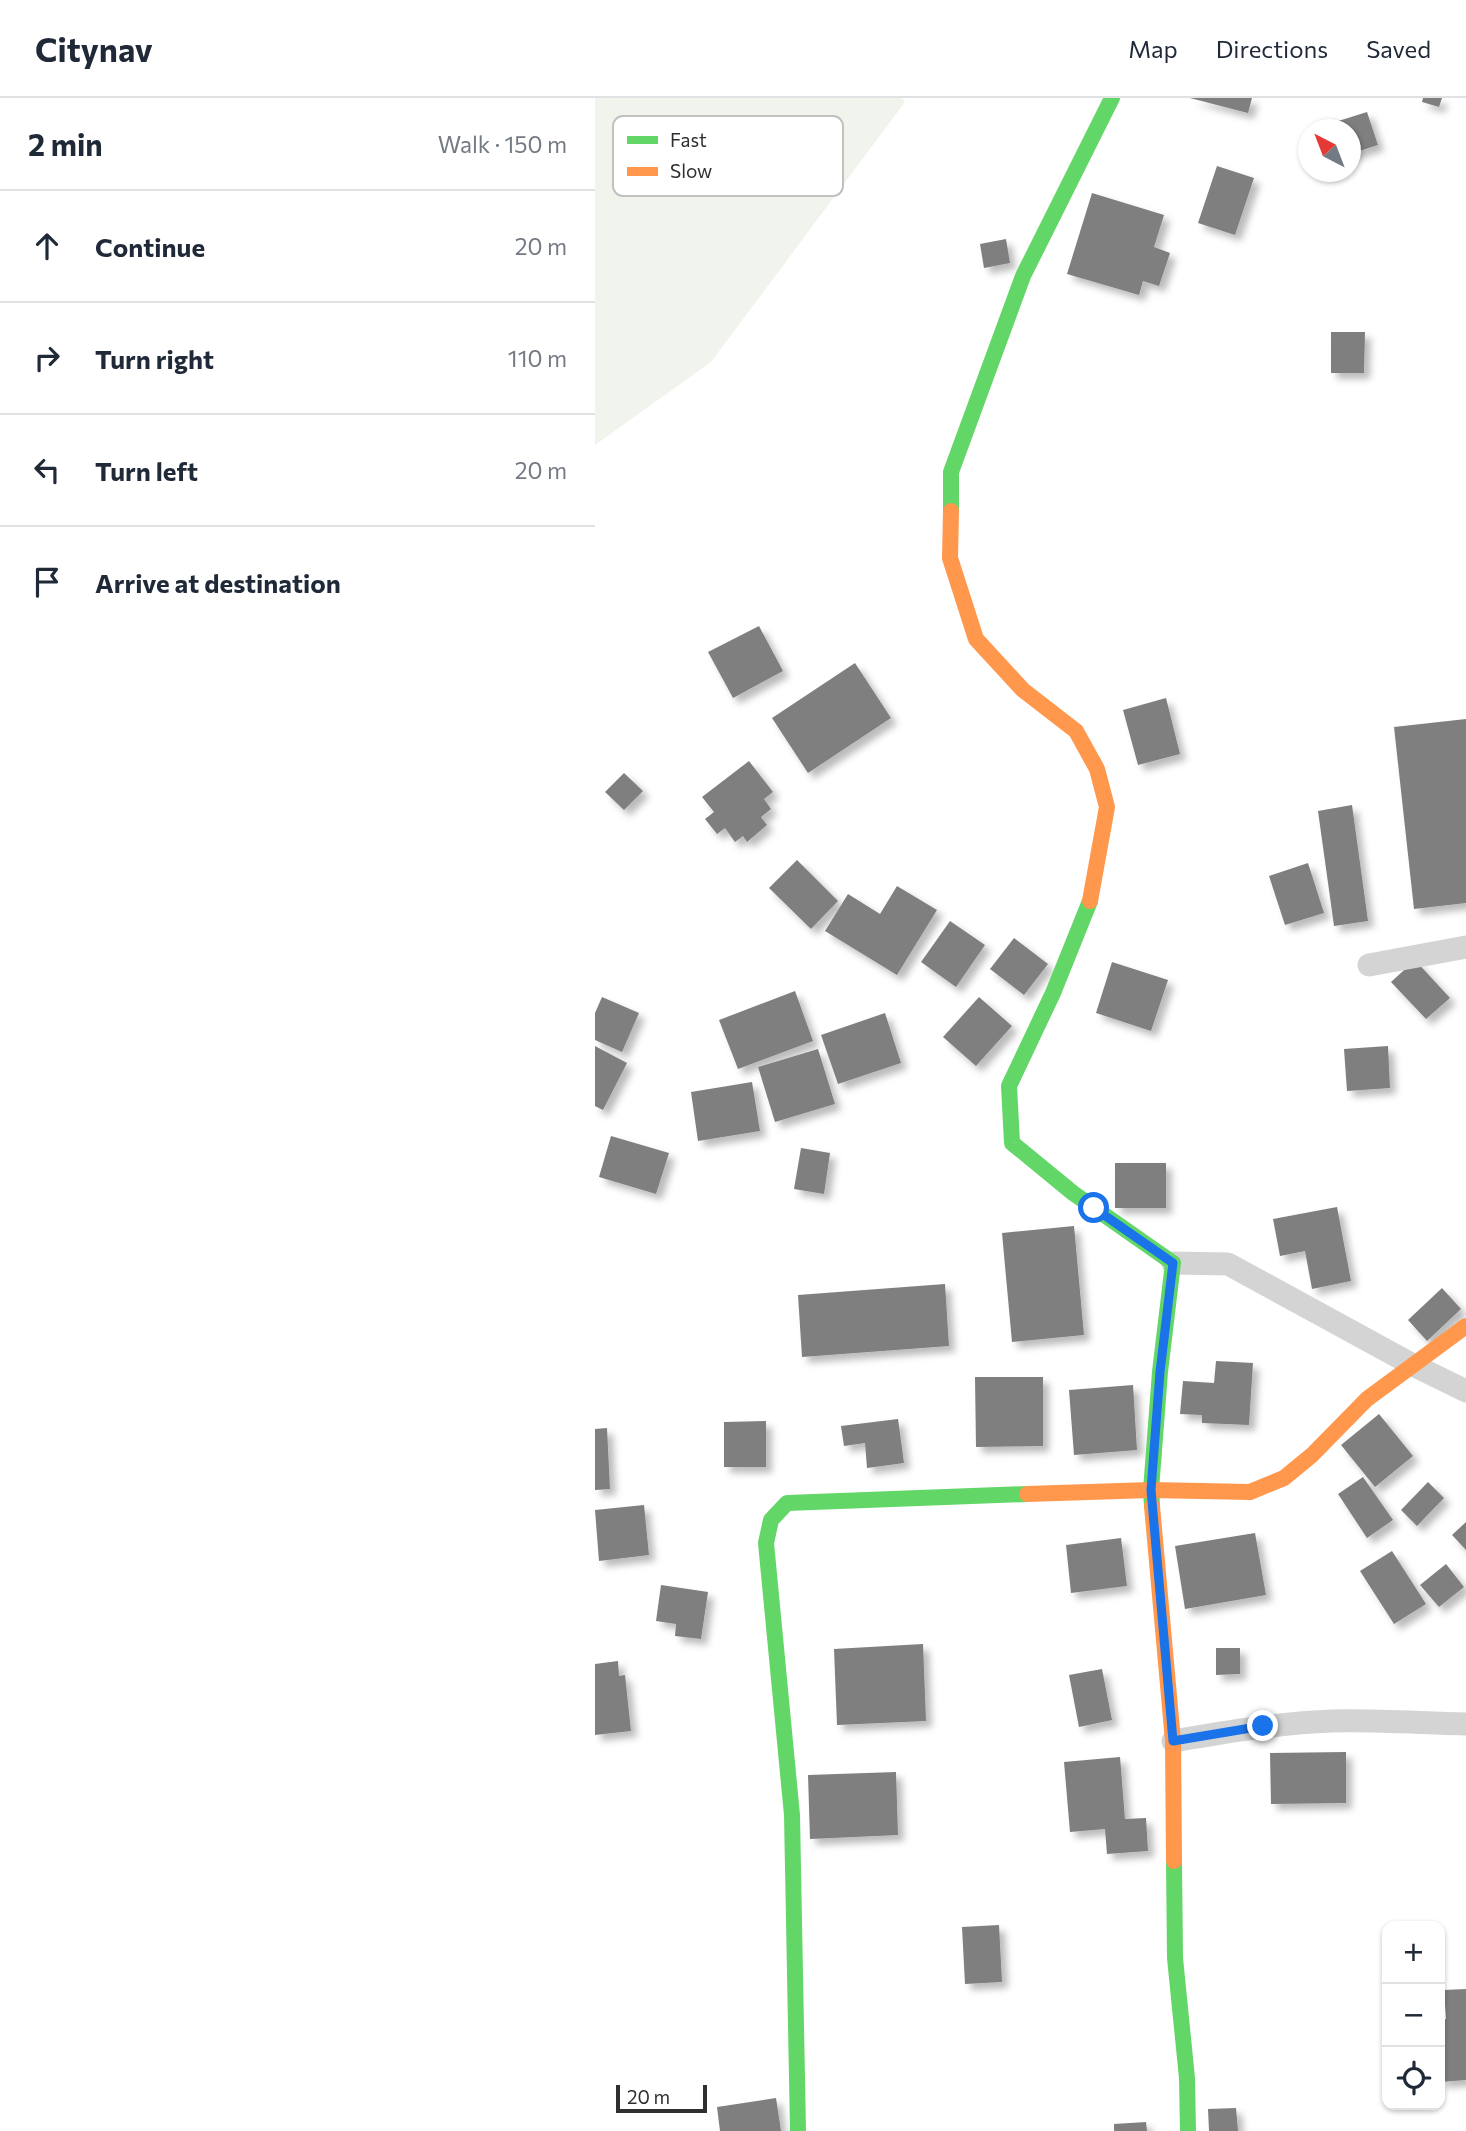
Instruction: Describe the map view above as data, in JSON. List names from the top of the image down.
{
  "legend": ["Fast", "Slow"],
  "scale_bar": "20 m",
  "north": "top left",
  "page": {
    "header": "Citynav",
    "nav": ["Map", "Directions", "Saved"],
    "heading": ["2 min", "Walk · 150 m"],
    "list": [
      ["Continue", "20 m"],
      ["Turn right", "110 m"],
      ["Turn left", "20 m"],
      "Arrive at destination"
    ],
    "map_buttons": ["+", "−"],
    "scale": "20 m"
  }
}
